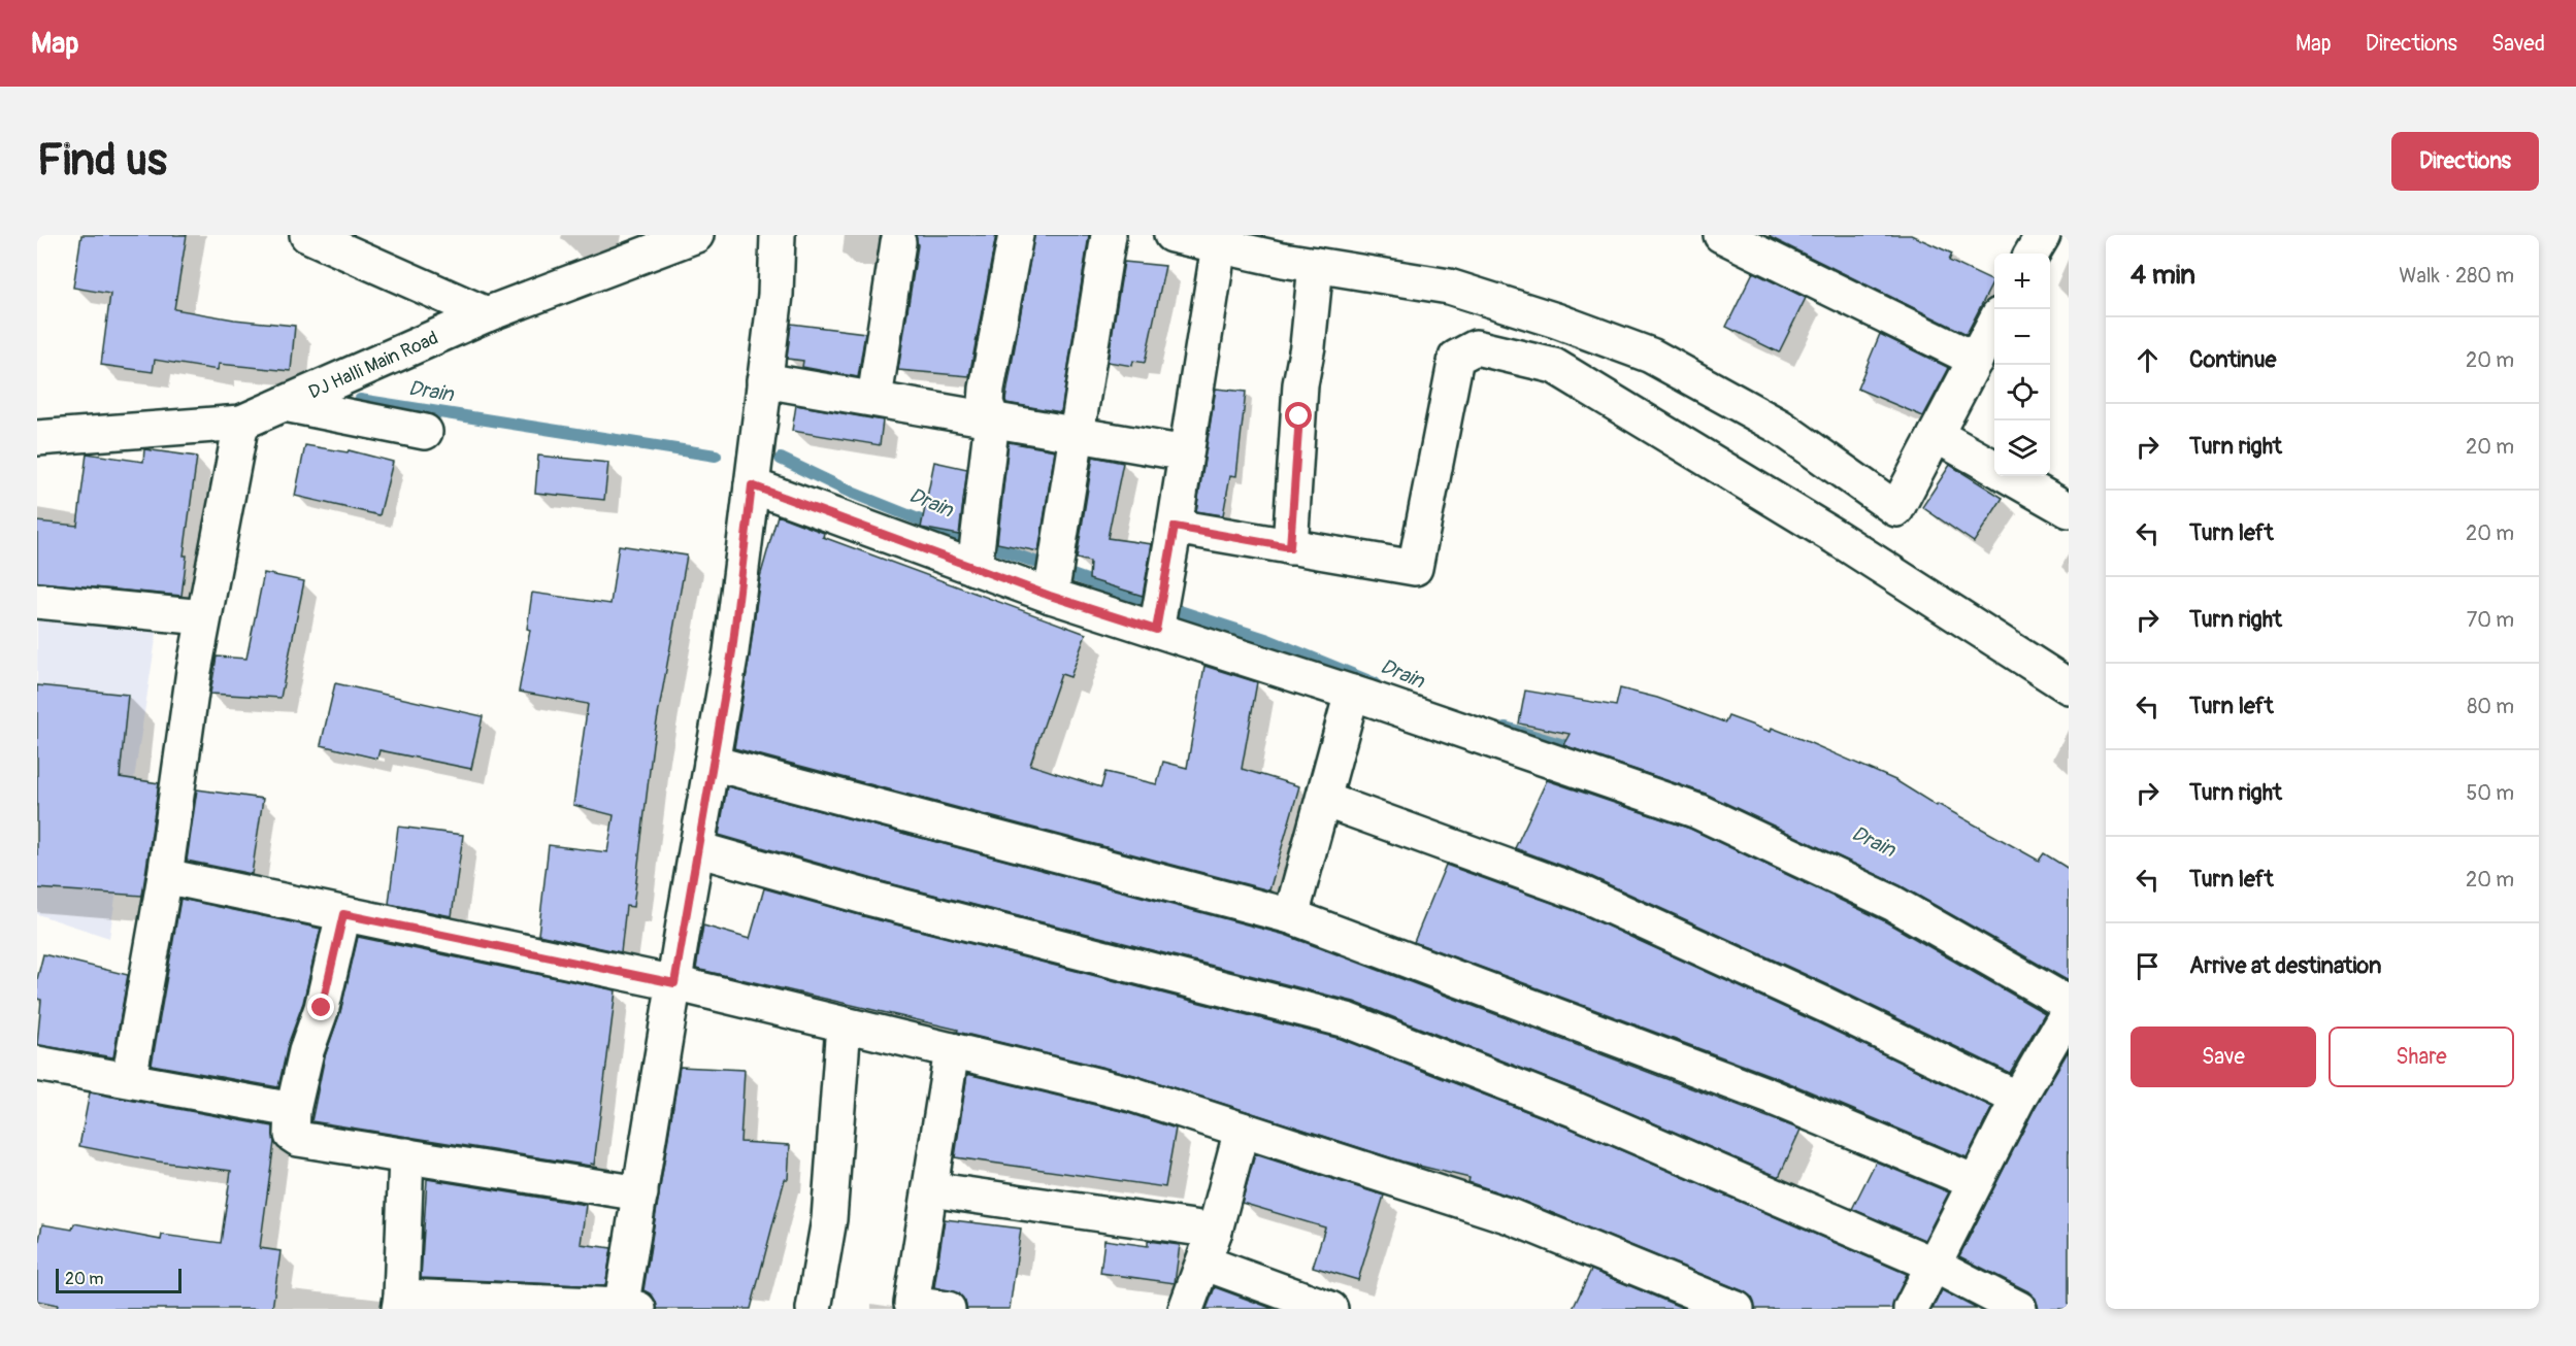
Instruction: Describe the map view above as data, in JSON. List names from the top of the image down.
{
  "streets": {
    "street": ["DJ Halli Main Road"]
  },
  "water": ["Drain"],
  "scale_bar": "20 m",
  "page": {
    "header": "Map",
    "nav": ["Map", "Directions", "Saved"],
    "buttons": [
      "Directions",
      ["Save", "Share"]
    ],
    "title": "Find us",
    "heading": ["4 min", "Walk · 280 m"],
    "map_buttons": ["+", "−"],
    "list": [
      ["Continue", "20 m"],
      ["Turn right", "20 m"],
      ["Turn left", "20 m"],
      ["Turn right", "70 m"],
      ["Turn left", "80 m"],
      ["Turn right", "50 m"],
      ["Turn left", "20 m"],
      "Arrive at destination"
    ],
    "scale": "20 m"
  }
}
